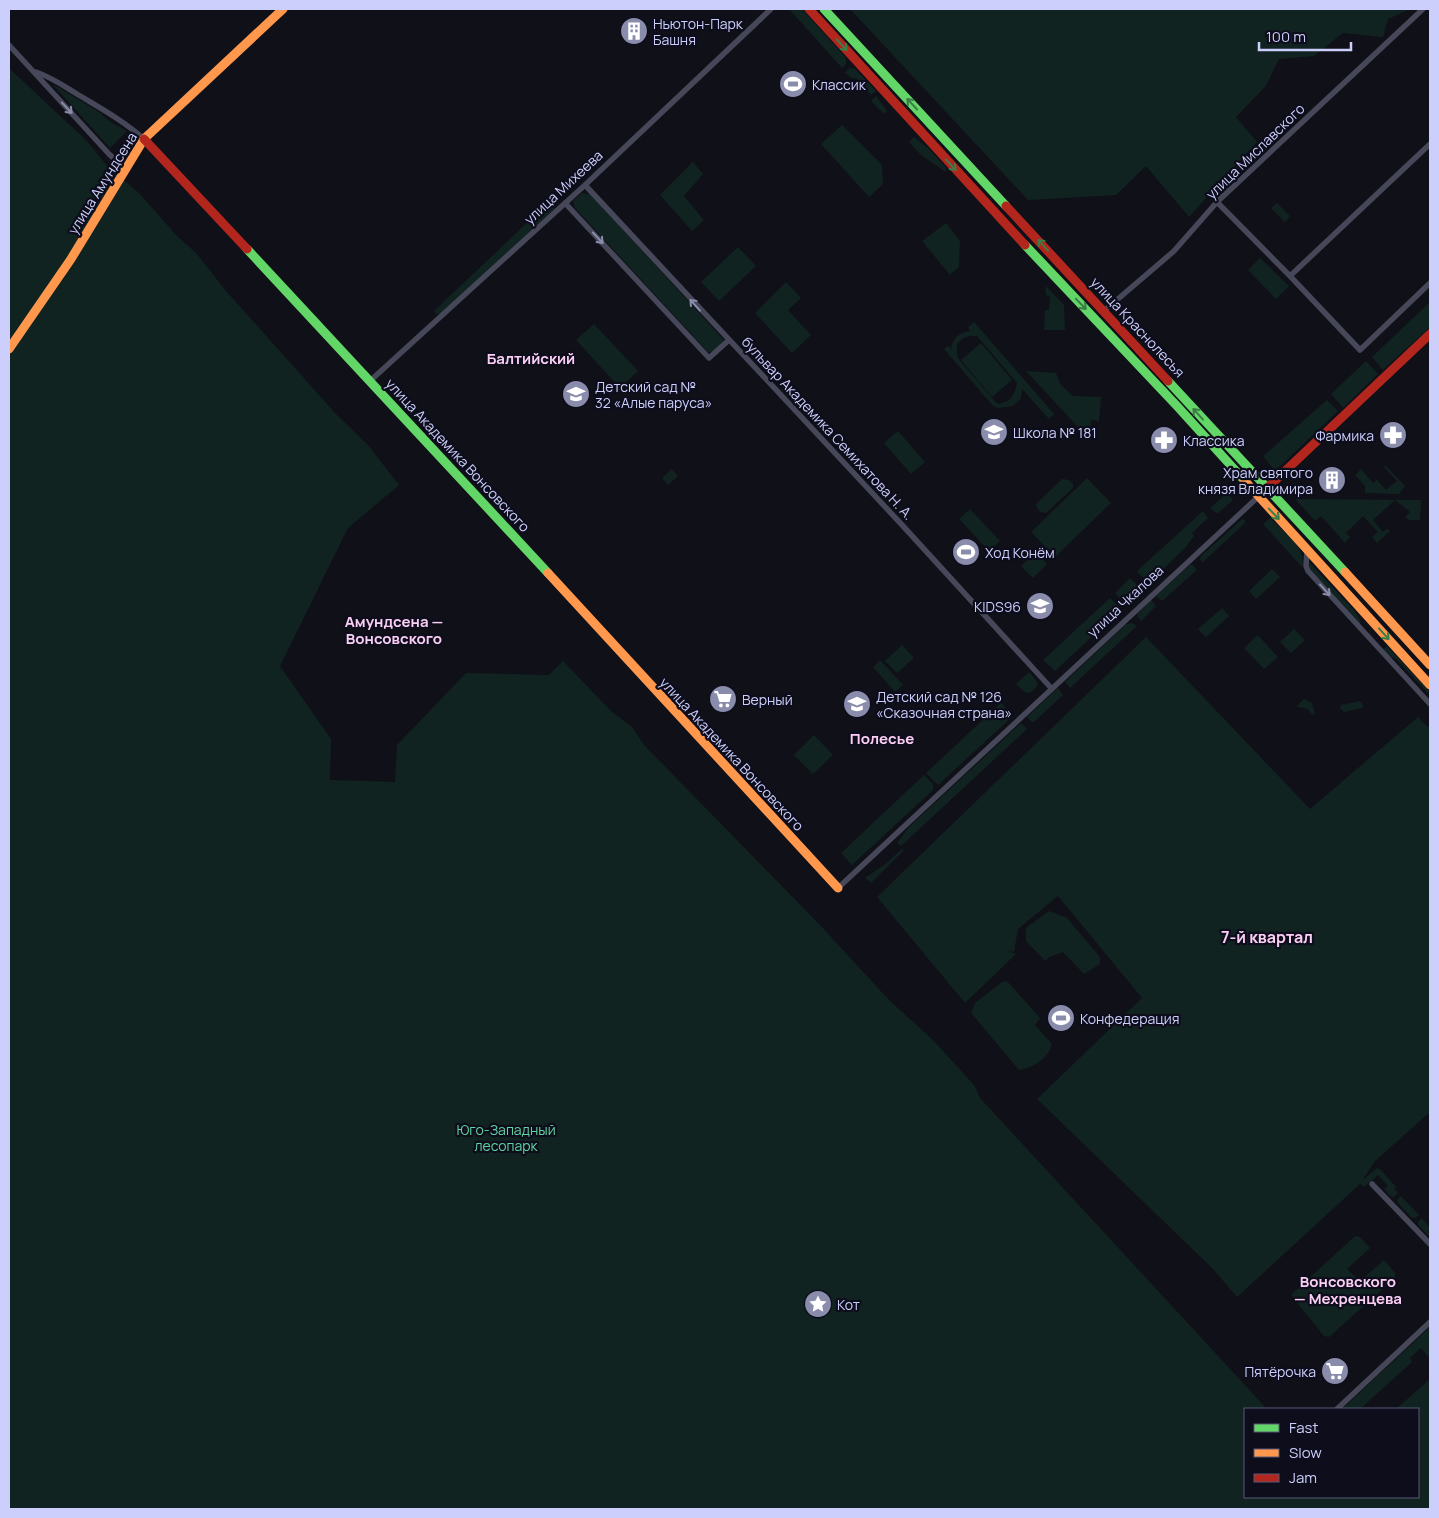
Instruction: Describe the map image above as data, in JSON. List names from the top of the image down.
{
  "streets": {
    "street": [
      "улица Миславского",
      "улица Амундсена",
      "улица Михеева",
      "улица Краснолесья",
      "бульвар Академика Семихатова Н. А.",
      "улица Академика Вонсовского",
      "улица Чкалова"
    ]
  },
  "crossings": [
    ["улица Миславского", "улица Краснолесья"],
    ["улица Амундсена", "улица Академика Вонсовского"],
    ["улица Михеева", "бульвар Академика Семихатова Н. А."],
    ["улица Михеева", "улица Академика Вонсовского"],
    ["улица Краснолесья", "улица Чкалова"],
    ["бульвар Академика Семихатова Н. А.", "улица Чкалова"],
    ["улица Академика Вонсовского", "улица Чкалова"]
  ],
  "districts": [
    "Балтийский",
    "Амундсена — Вонсовского",
    "Полесье",
    "7-й квартал",
    "Вонсовского — Мехренцева"
  ],
  "parks": ["Юго-Западный лесопарк"],
  "places": {
    "building": ["Ньютон-Парк Башня", "Храм святого князя Владимира"],
    "sports": ["Классик", "Ход Конём", "Конфедерация"],
    "school or university": [
      "Детский сад № 32 «Алые паруса»",
      "Школа № 181",
      "KIDS96",
      "Детский сад № 126 «Сказочная страна»"
    ],
    "pharmacy": ["Фармика", "Классика"],
    "supermarket": ["Верный", "Пятёрочка"],
    "place": ["Кот"]
  },
  "legend": ["Fast", "Slow", "Jam"],
  "scale_bar": "100 m"
}
